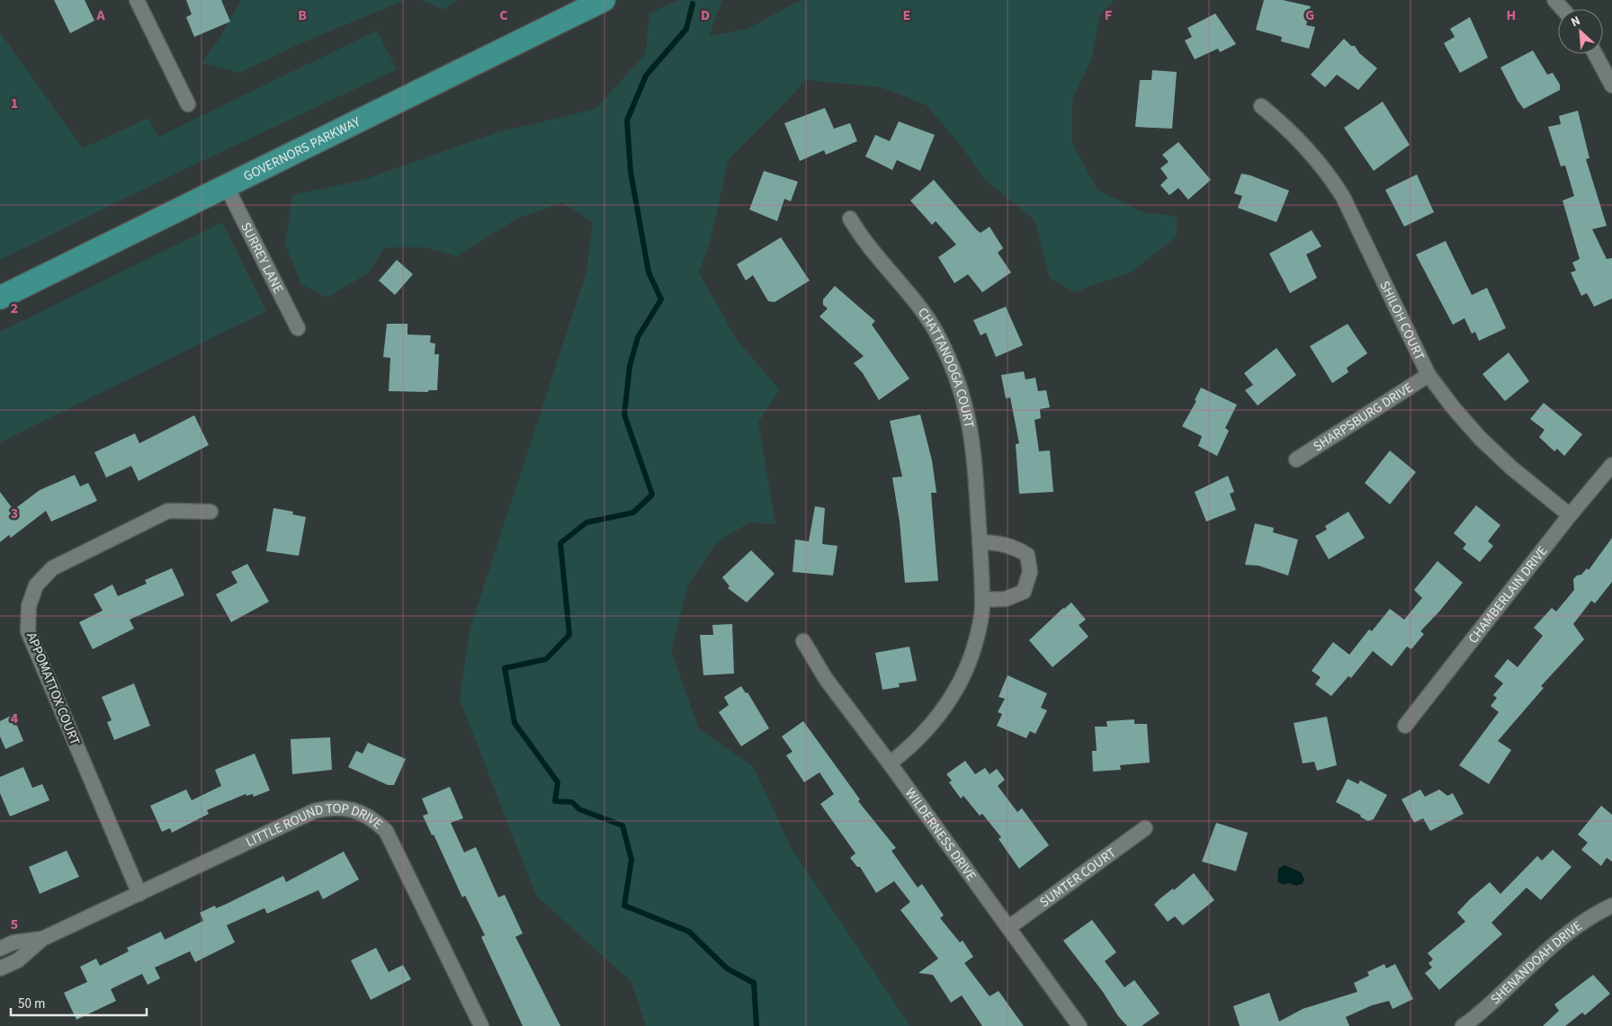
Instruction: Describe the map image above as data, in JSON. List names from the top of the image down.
{
  "streets": {
    "main road": ["GOVERNORS PARKWAY"],
    "street": [
      "SURREY LANE",
      "SHILOH COURT",
      "CHATTANOOGA COURT",
      "SHARPSBURG DRIVE",
      "CHAMBERLAIN DRIVE",
      "APPOMATTOX COURT",
      "WILDERNESS DRIVE",
      "LITTLE ROUND TOP DRIVE",
      "SUMTER COURT",
      "SHENANDOAH DRIVE"
    ]
  },
  "crossings": [
    ["GOVERNORS PARKWAY", "SURREY LANE"],
    ["SHILOH COURT", "SHARPSBURG DRIVE"],
    ["SHILOH COURT", "CHAMBERLAIN DRIVE"],
    ["CHATTANOOGA COURT", "WILDERNESS DRIVE"],
    ["APPOMATTOX COURT", "LITTLE ROUND TOP DRIVE"],
    ["WILDERNESS DRIVE", "SUMTER COURT"]
  ],
  "scale_bar": "50 m",
  "north": "top left",
  "grid": {
    "columns": [
      "A",
      "B",
      "C",
      "D",
      "E",
      "F",
      "G",
      "H"
    ],
    "rows": [
      "1",
      "2",
      "3",
      "4",
      "5"
    ]
  }
}
